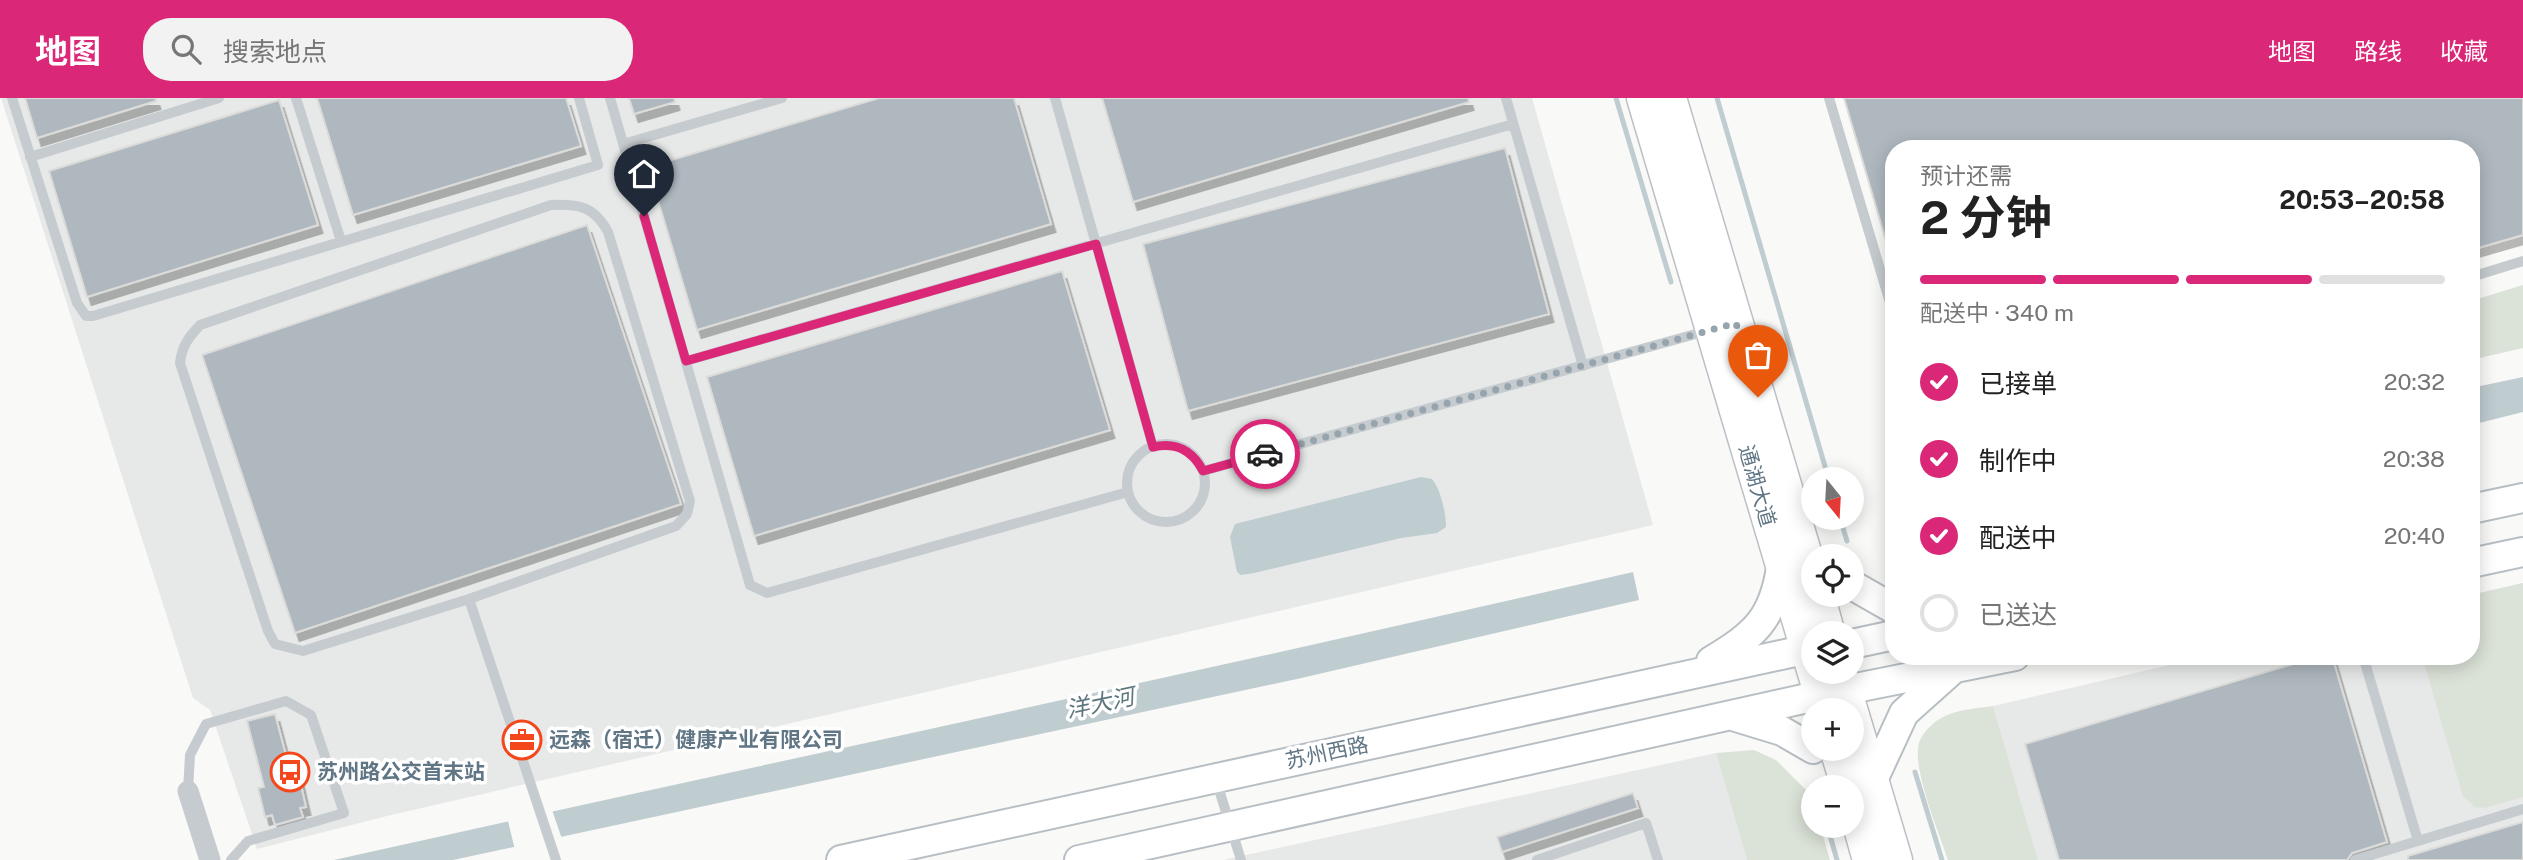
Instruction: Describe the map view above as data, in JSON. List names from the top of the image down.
{
  "streets": {
    "main road": ["通湖大道", "苏州西路"]
  },
  "water": ["洋大河"],
  "places": {
    "office": ["远森（宿迁）健康产业有限公司"],
    "bus stop": ["苏州路公交首末站"]
  },
  "north": "bottom",
  "page": {
    "header": "地图",
    "search": "搜索地点",
    "nav": ["地图", "路线", "收藏"],
    "heading": ["2 分钟", "预计还需", "20:53–20:58"],
    "bar": "配送中 · 340 m",
    "list": [
      ["已接单", "20:32"],
      ["制作中", "20:38"],
      ["配送中", "20:40"],
      "已送达"
    ],
    "map_buttons": ["+", "−"]
  }
}
